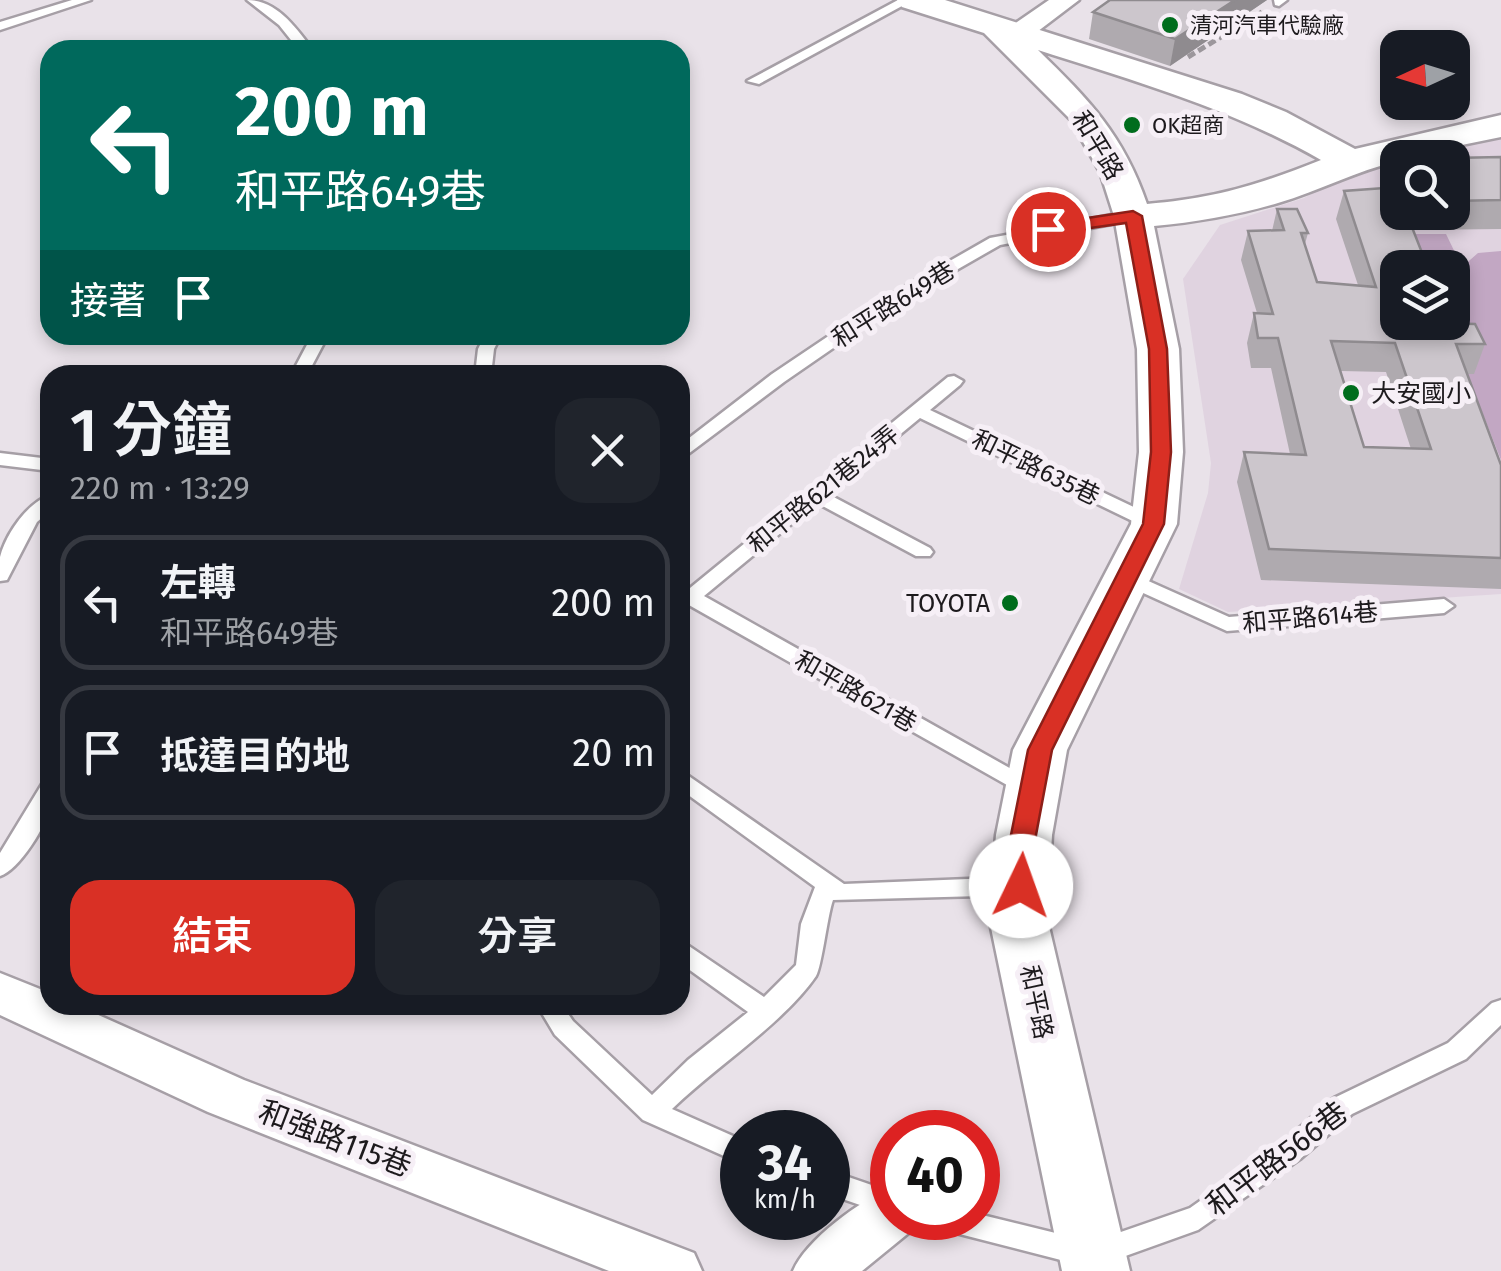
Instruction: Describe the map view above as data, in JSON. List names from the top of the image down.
{
  "streets": {
    "street": ["和平路", "和強路115巷"],
    "lane": [
      "和平路649巷",
      "和平路635巷",
      "和平路621巷24弄",
      "和平路614巷",
      "和平路621巷",
      "和平路566巷"
    ]
  },
  "crossings": [
    ["和平路", "和平路649巷"],
    ["和平路", "和平路635巷"],
    ["和平路", "和平路614巷"],
    ["和平路", "和平路621巷"],
    ["和平路", "和平路566巷"],
    ["和平路635巷", "和平路621巷24弄"]
  ],
  "places": [
    "清河汽車代驗廠",
    "OK超商",
    "大安國小",
    "TOYOTA"
  ],
  "north": "left",
  "page": {
    "turn": ["200 m", "和平路649巷"],
    "then": "接著",
    "heading": ["1 分鐘", "220 m · 13:29"],
    "list": [
      {
        "name": "左轉",
        "note": "和平路649巷",
        "value": "200 m"
      },
      {
        "name": "抵達目的地",
        "value": "20 m"
      }
    ],
    "buttons": ["結束", "分享"],
    "speed": "34 km/h",
    "limit": "40"
  }
}
